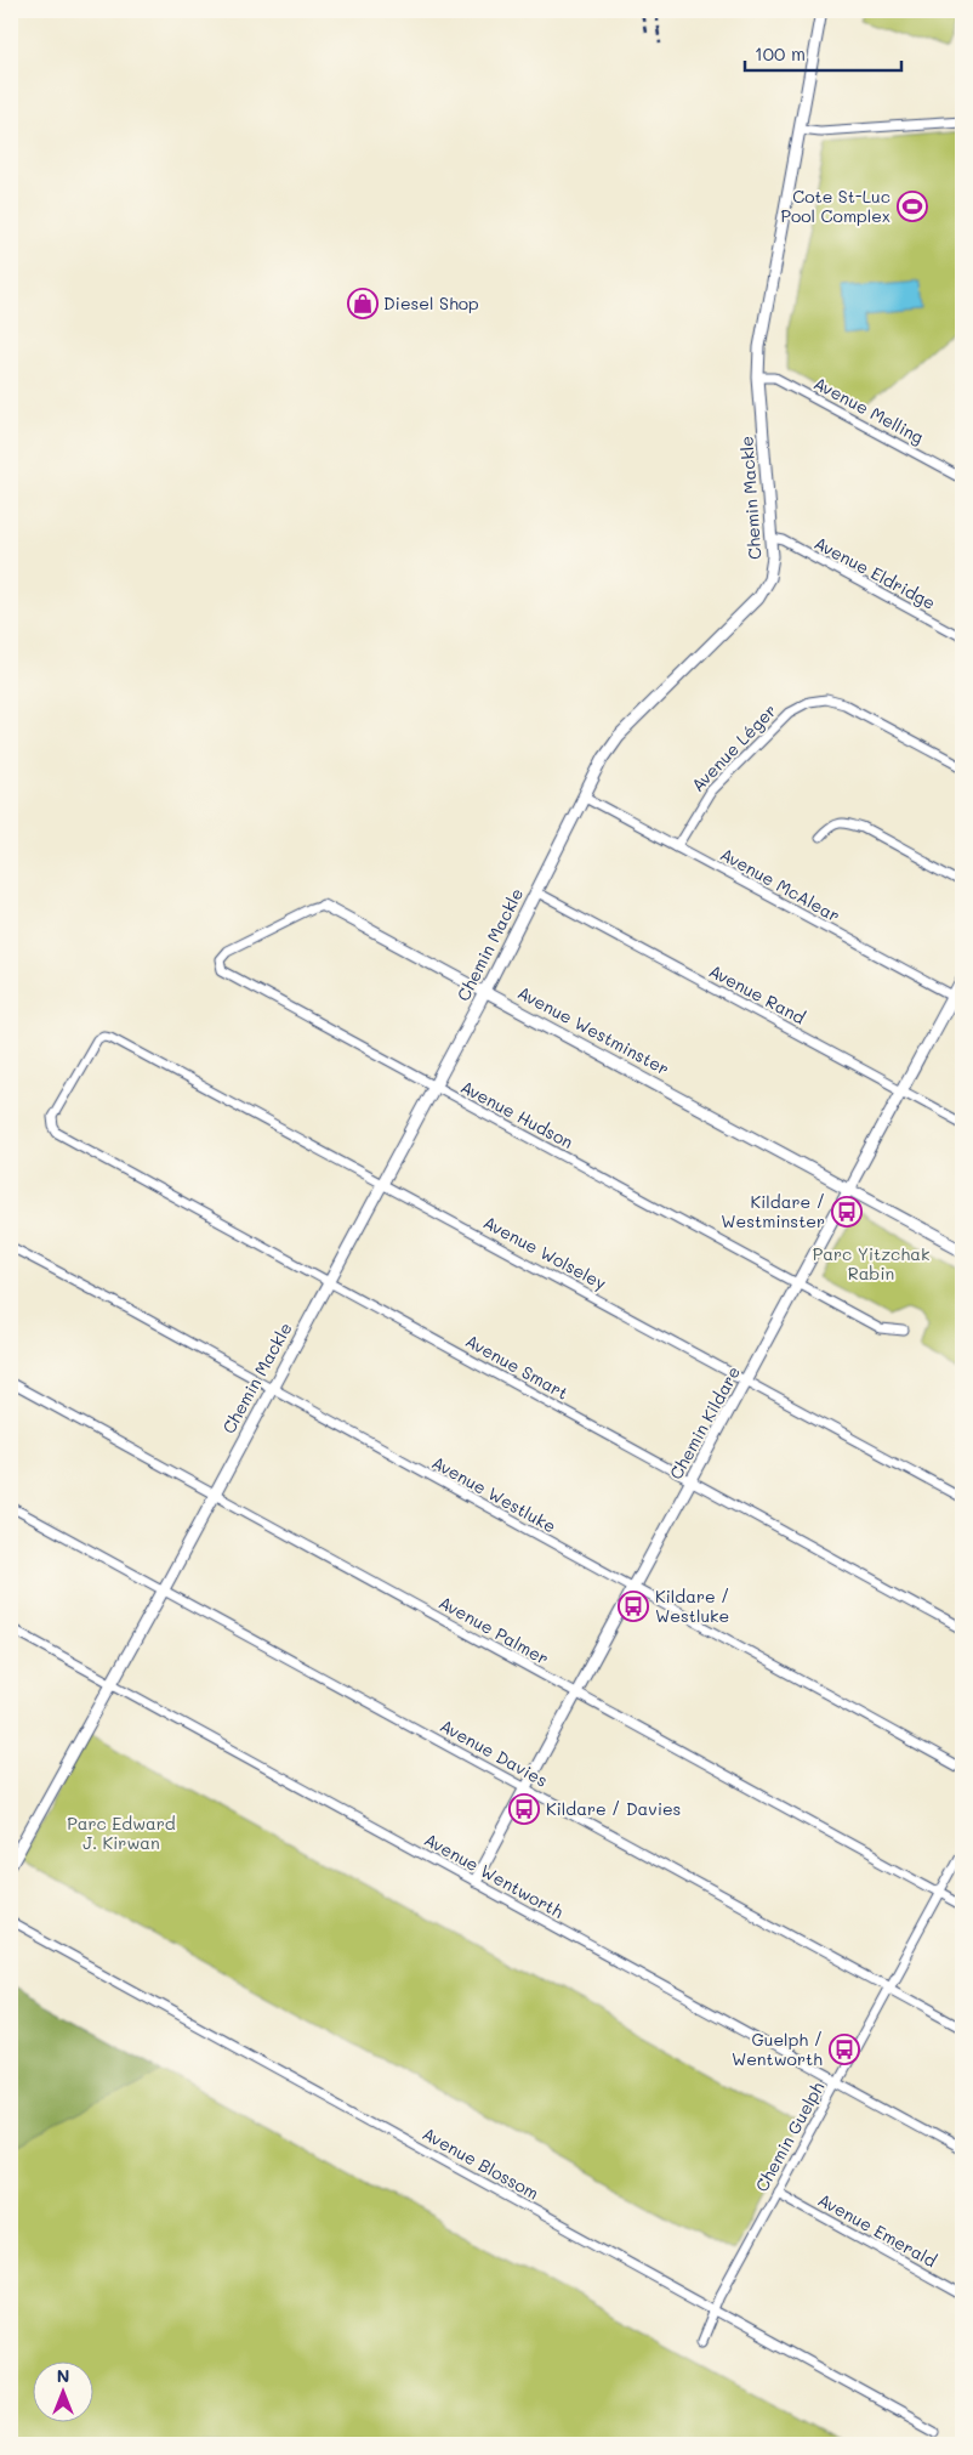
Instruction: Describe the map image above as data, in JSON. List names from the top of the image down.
{
  "streets": {
    "street": [
      "Avenue Melling",
      "Chemin Mackle",
      "Avenue Eldridge",
      "Avenue Léger",
      "Avenue McAlear",
      "Avenue Rand",
      "Avenue Westminster",
      "Avenue Hudson",
      "Avenue Wolseley",
      "Avenue Smart",
      "Chemin Kildare",
      "Avenue Westluke",
      "Avenue Palmer",
      "Avenue Davies",
      "Avenue Wentworth",
      "Chemin Guelph",
      "Avenue Blossom",
      "Avenue Emerald"
    ]
  },
  "crossings": [
    ["Avenue Melling", "Chemin Mackle"],
    ["Chemin Mackle", "Avenue Eldridge"],
    ["Chemin Mackle", "Avenue McAlear"],
    ["Chemin Mackle", "Avenue Rand"],
    ["Chemin Mackle", "Avenue Westminster"],
    ["Chemin Mackle", "Avenue Hudson"],
    ["Chemin Mackle", "Avenue Wolseley"],
    ["Chemin Mackle", "Avenue Smart"],
    ["Chemin Mackle", "Avenue Westluke"],
    ["Chemin Mackle", "Avenue Palmer"],
    ["Chemin Mackle", "Avenue Davies"],
    ["Chemin Mackle", "Avenue Wentworth"],
    ["Avenue Léger", "Avenue McAlear"],
    ["Avenue McAlear", "Chemin Kildare"],
    ["Avenue Rand", "Chemin Kildare"],
    ["Avenue Westminster", "Avenue Hudson"],
    ["Avenue Westminster", "Chemin Kildare"],
    ["Avenue Hudson", "Chemin Kildare"],
    ["Avenue Wolseley", "Avenue Smart"],
    ["Avenue Wolseley", "Chemin Kildare"],
    ["Avenue Smart", "Chemin Kildare"],
    ["Chemin Kildare", "Avenue Westluke"],
    ["Chemin Kildare", "Avenue Palmer"],
    ["Chemin Kildare", "Avenue Davies"],
    ["Chemin Kildare", "Avenue Wentworth"],
    ["Avenue Palmer", "Chemin Guelph"],
    ["Avenue Davies", "Chemin Guelph"],
    ["Avenue Wentworth", "Chemin Guelph"],
    ["Chemin Guelph", "Avenue Blossom"],
    ["Chemin Guelph", "Avenue Emerald"]
  ],
  "parks": ["Parc Yitzchak Rabin", "Parc Edward J. Kirwan"],
  "places": {
    "sports": ["Cote St-Luc Pool Complex"],
    "shop": ["Diesel Shop"],
    "bus stop": [
      "Kildare / Westminster",
      "Kildare / Westluke",
      "Kildare / Davies",
      "Guelph / Wentworth"
    ]
  },
  "scale_bar": "100 m",
  "north": "top"
}
